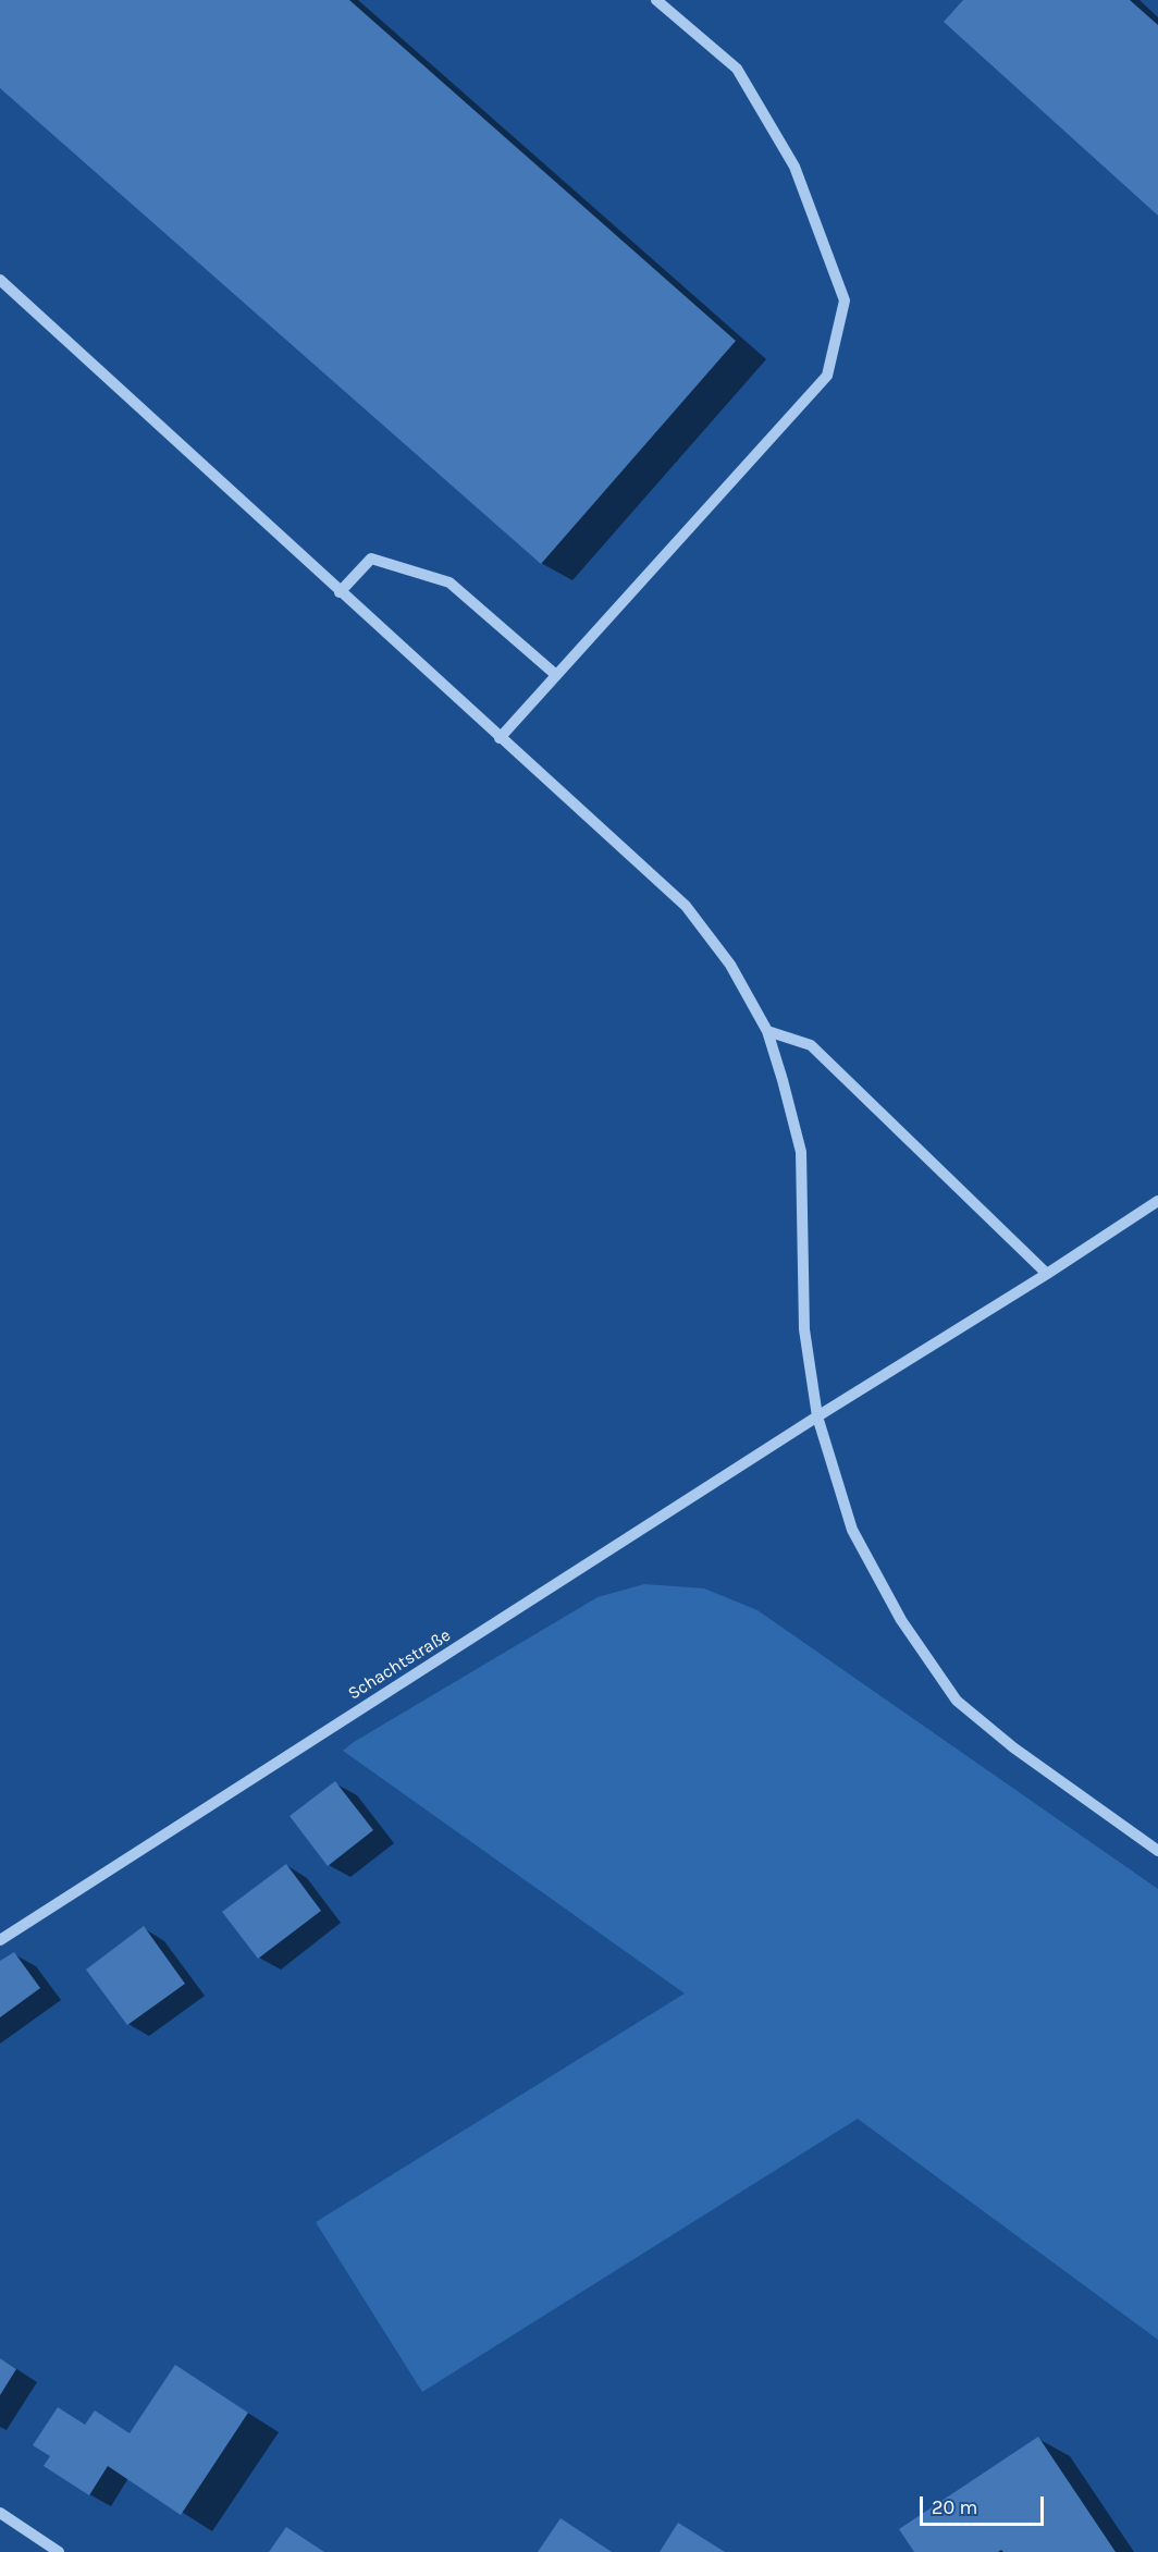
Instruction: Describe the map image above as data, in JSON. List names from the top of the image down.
{
  "streets": {
    "street": ["Schachtstraße"]
  },
  "scale_bar": "20 m"
}
